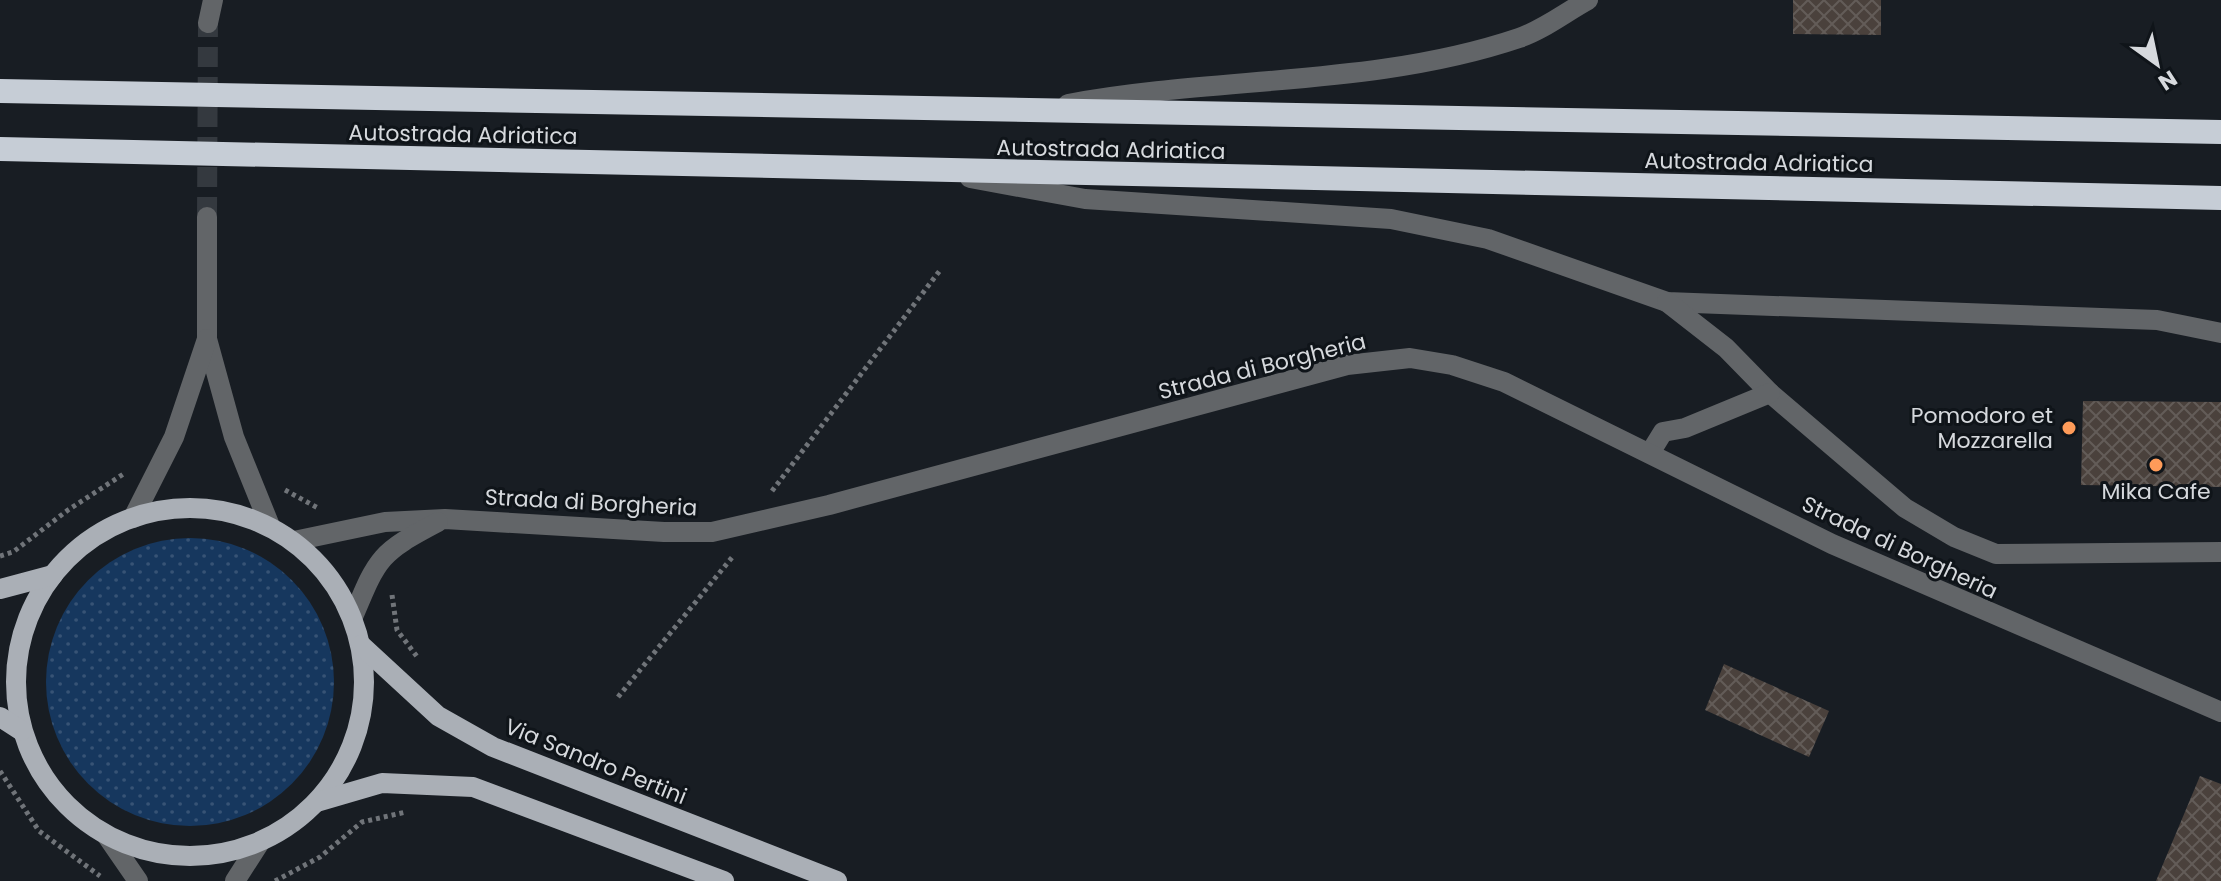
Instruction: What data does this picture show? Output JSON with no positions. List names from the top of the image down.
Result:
{
  "streets": {
    "highway": ["Autostrada Adriatica"],
    "main road": ["Via Sandro Pertini"],
    "street": ["Strada di Borgheria"]
  },
  "places": ["Pomodoro et Mozzarella", "Mika Cafe"],
  "north": "bottom right"
}
